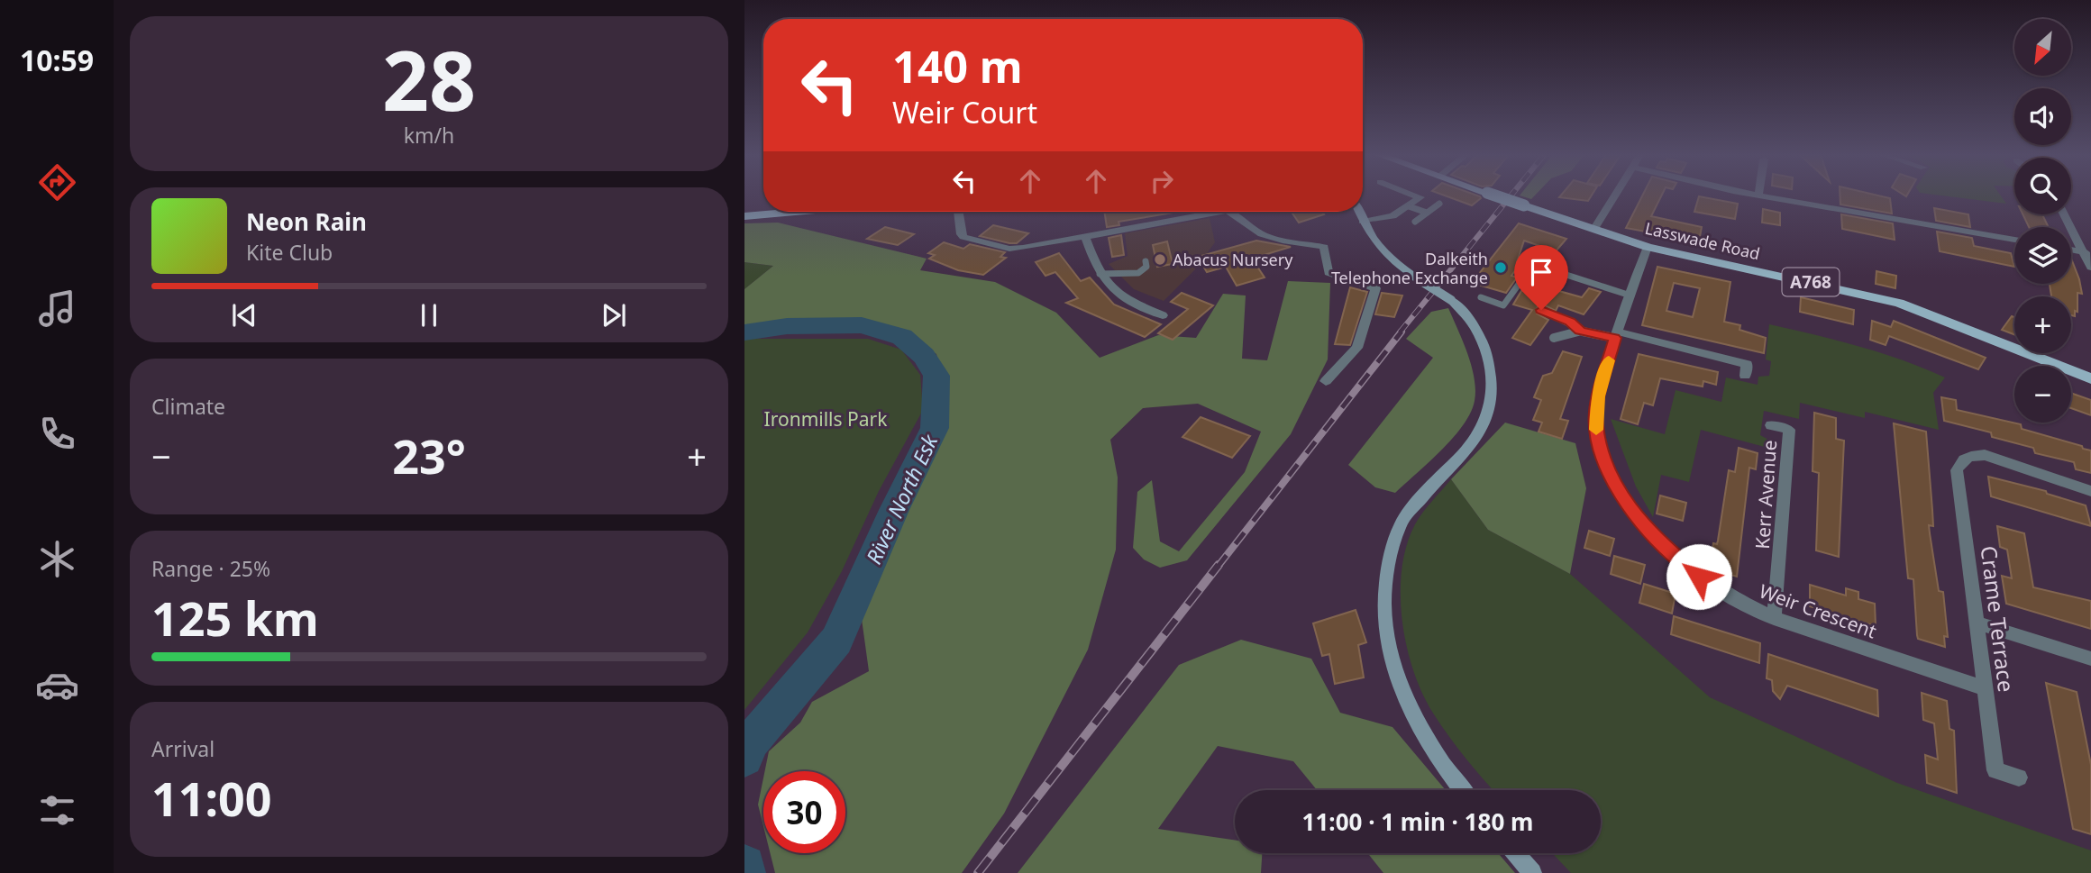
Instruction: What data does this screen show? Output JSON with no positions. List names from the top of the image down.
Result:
{
  "streets": {
    "main road": ["Lasswade Road", "A768"],
    "street": ["Kerr Avenue", "Weir Crescent", "Crame Terrace"]
  },
  "crossings": [
    ["Lasswade Road", "Weir Crescent"],
    ["Kerr Avenue", "Weir Crescent"],
    ["Weir Crescent", "Crame Terrace"]
  ],
  "water": ["River North Esk"],
  "parks": ["Ironmills Park"],
  "places": ["Abacus Nursery", "Dalkeith Telephone Exchange"],
  "north": "bottom left",
  "page": {
    "tabs": "10:59",
    "tile": [
      ["28", "km/h"],
      "Climate",
      ["Range · 25%", "125 km"],
      ["Arrival", "11:00"]
    ],
    "map_buttons": ["+", "−"],
    "turn": ["140 m", "Weir Court"],
    "song": ["Neon Rain", "Kite Club"],
    "heat": ["−", "23°", "+"],
    "limit": "30",
    "trip": "11:00 · 1 min · 180 m"
  }
}
